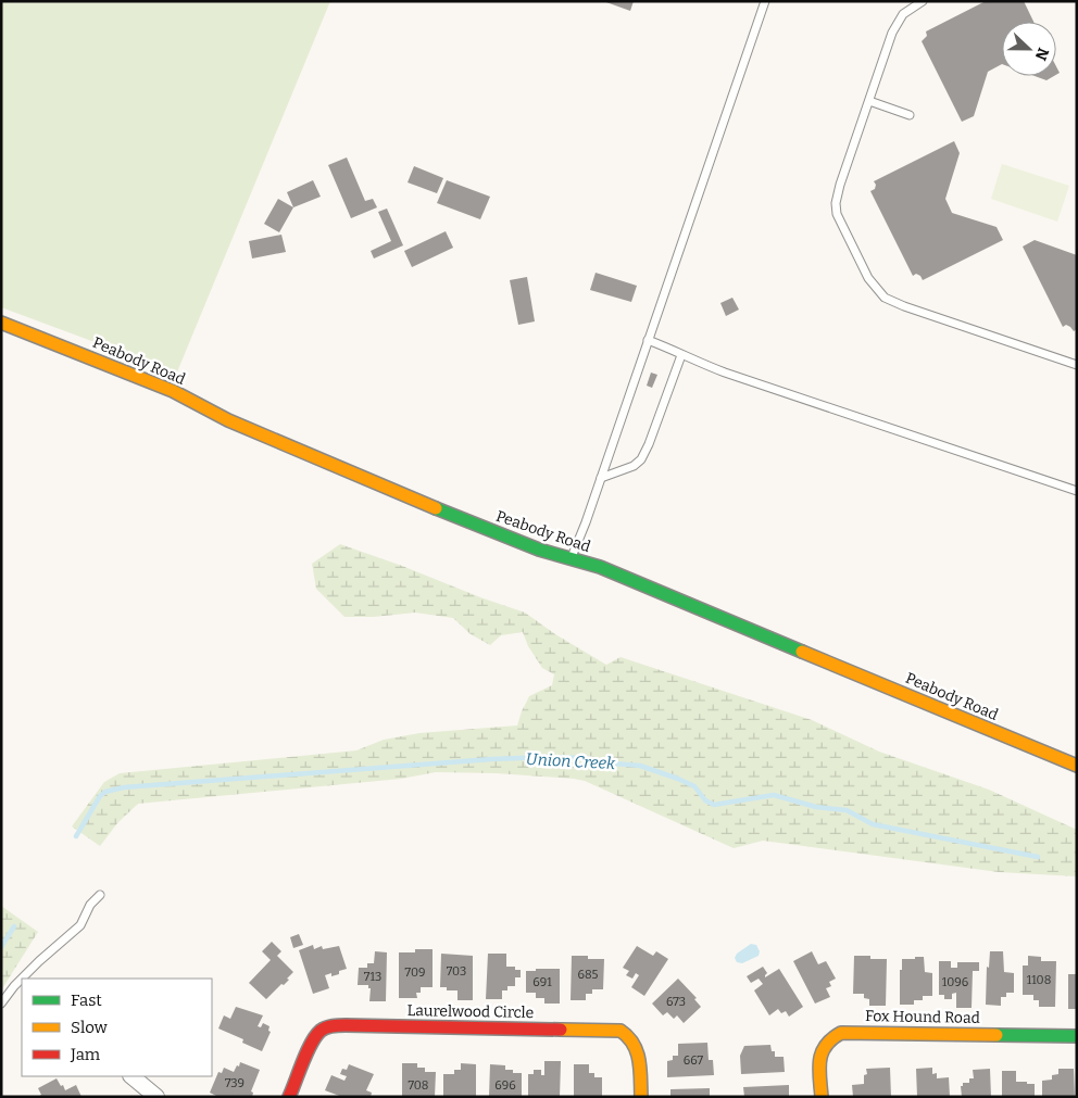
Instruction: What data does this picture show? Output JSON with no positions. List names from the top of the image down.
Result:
{
  "streets": {
    "main road": ["Peabody Road", "Laurelwood Circle", "Fox Hound Road"]
  },
  "water": ["Union Creek"],
  "house_numbers": [
    "703",
    "709",
    "685",
    "713",
    "1108",
    "691",
    "1096",
    "673",
    "667",
    "739",
    "708",
    "696"
  ],
  "legend": ["Fast", "Slow", "Jam"],
  "north": "right"
}
